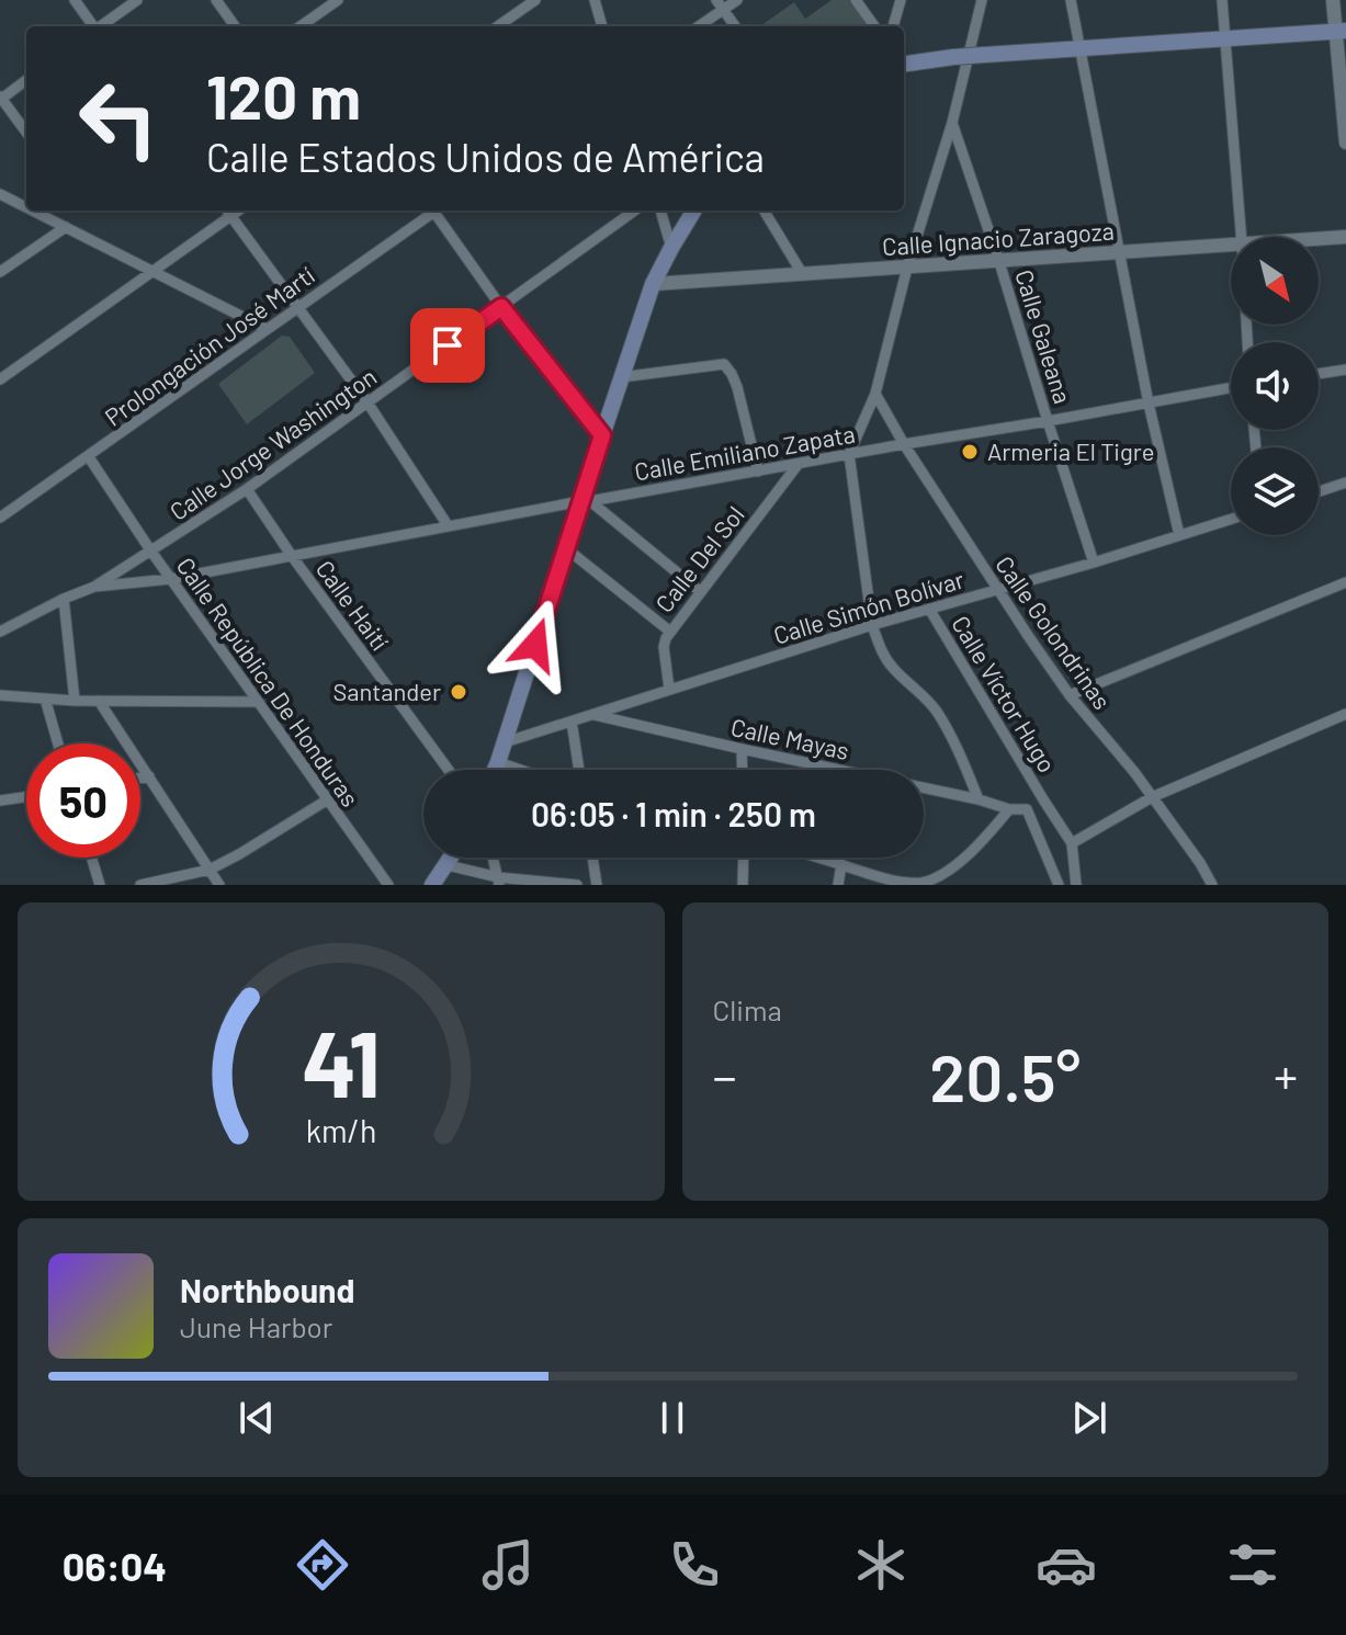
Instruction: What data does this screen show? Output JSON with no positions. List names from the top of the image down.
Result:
{
  "streets": {
    "street": [
      "Calle Ignacio Zaragoza",
      "Calle Galeana",
      "Prolongación José Martí",
      "Calle Jorge Washington",
      "Calle Emiliano Zapata",
      "Calle Del Sol",
      "Calle Haití",
      "Calle Simón Bolívar",
      "Calle Golondrinas",
      "Calle República De Honduras",
      "Calle Víctor Hugo",
      "Calle Mayas"
    ]
  },
  "crossings": [
    ["Calle Ignacio Zaragoza", "Calle Galeana"],
    ["Calle Galeana", "Calle Emiliano Zapata"],
    ["Calle Galeana", "Calle Simón Bolívar"],
    ["Prolongación José Martí", "Calle República De Honduras"],
    ["Calle Jorge Washington", "Calle Emiliano Zapata"],
    ["Calle Jorge Washington", "Calle Haití"],
    ["Calle Jorge Washington", "Calle República De Honduras"],
    ["Calle Emiliano Zapata", "Calle Del Sol"],
    ["Calle Emiliano Zapata", "Calle Haití"],
    ["Calle Emiliano Zapata", "Calle Golondrinas"],
    ["Calle Emiliano Zapata", "Calle República De Honduras"],
    ["Calle Del Sol", "Calle Simón Bolívar"],
    ["Calle Simón Bolívar", "Calle Golondrinas"],
    ["Calle Simón Bolívar", "Calle Víctor Hugo"],
    ["Calle Simón Bolívar", "Calle Mayas"]
  ],
  "places": ["Armeria El Tigre", "Santander"],
  "north": "bottom right",
  "page": {
    "turn": ["120 m", "Calle Estados Unidos de América"],
    "limit": "50",
    "trip": "06:05 · 1 min · 250 m",
    "tile": "Clima",
    "heat": ["−", "20.5°", "+"],
    "song": ["Northbound", "June Harbor"],
    "tabs": "06:04",
    "gauge": ["41", "km/h"]
  }
}
